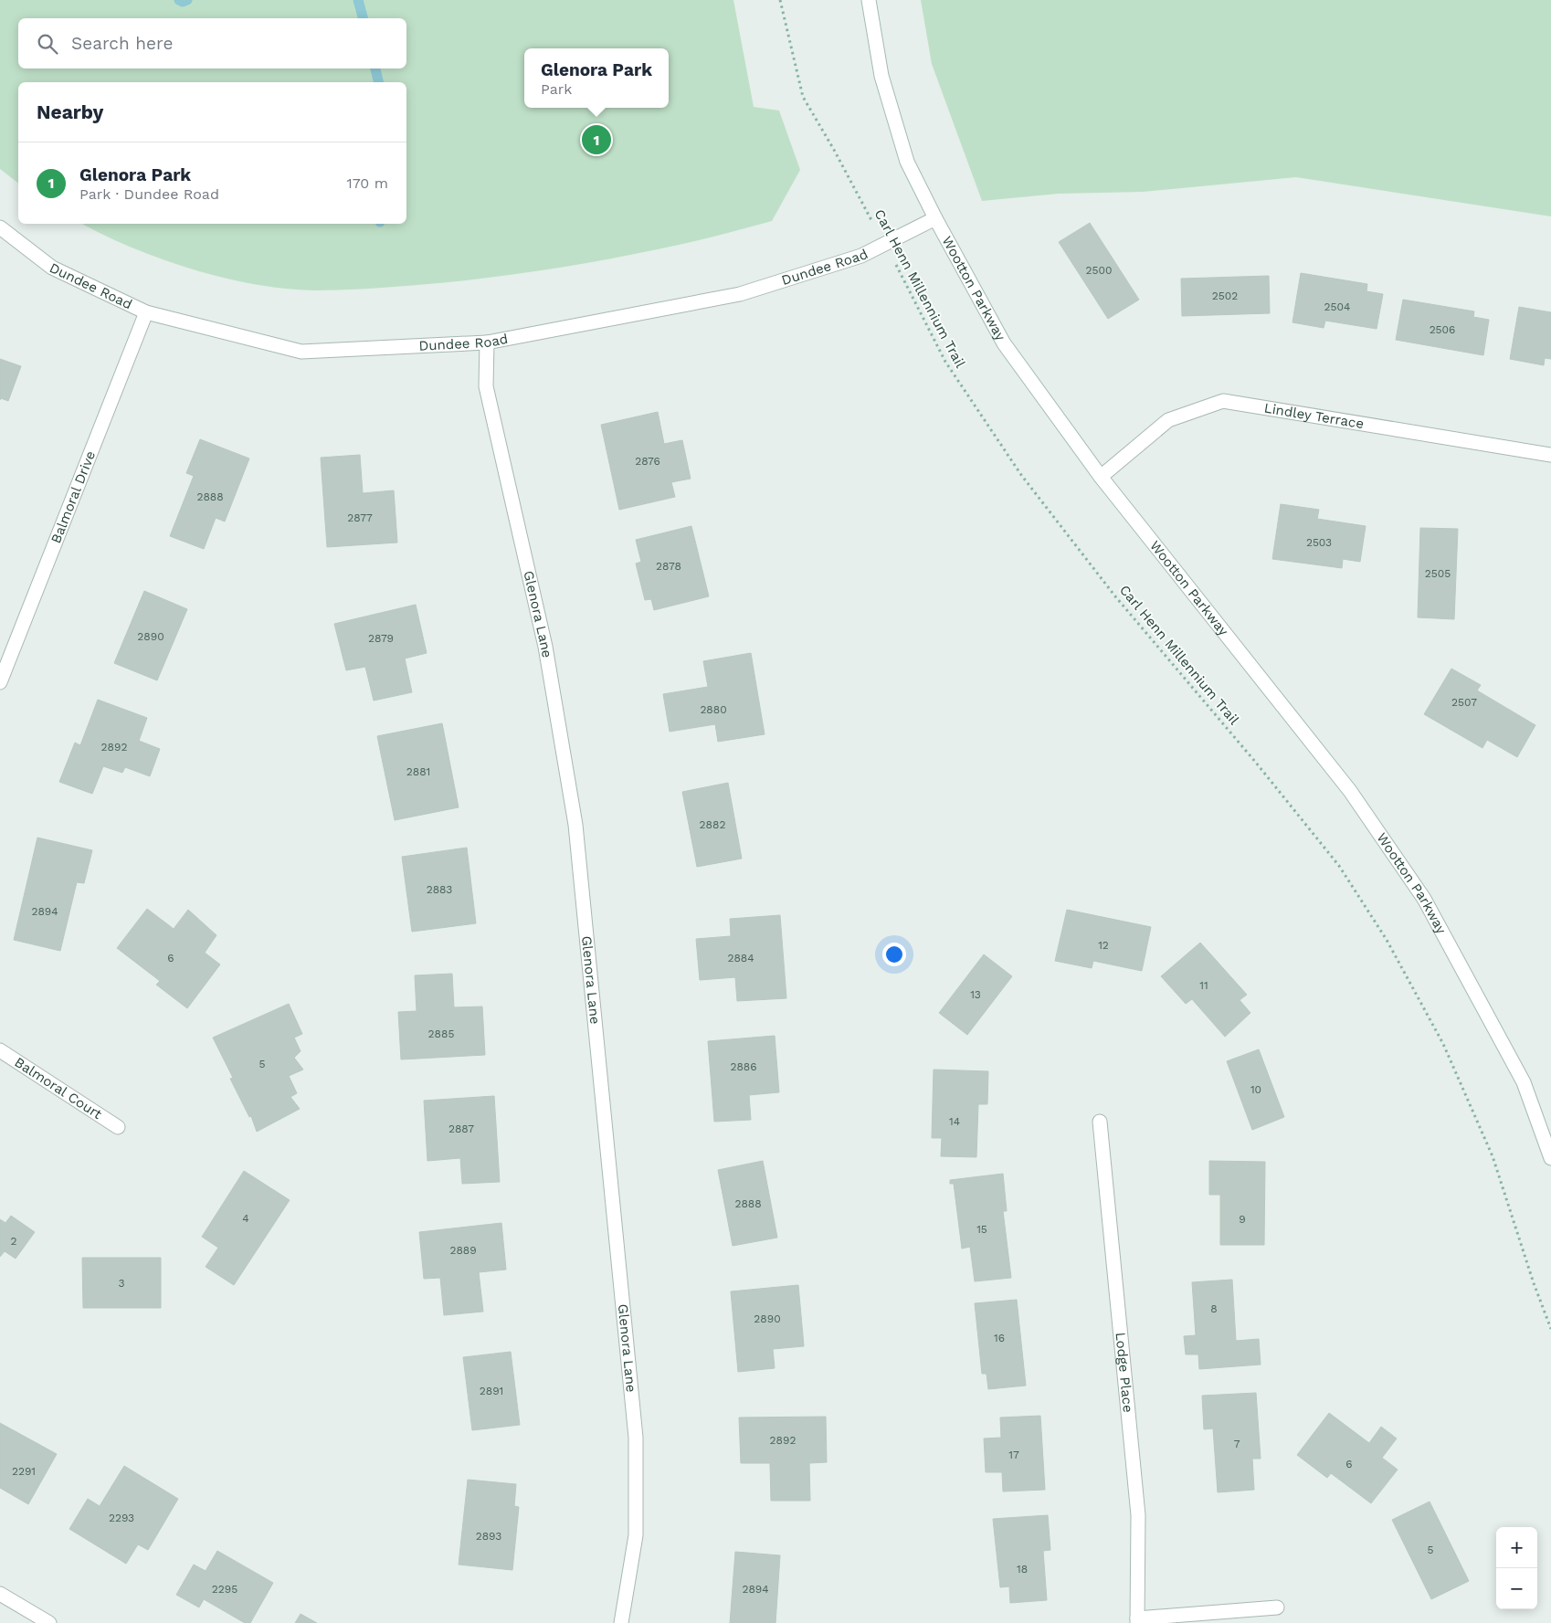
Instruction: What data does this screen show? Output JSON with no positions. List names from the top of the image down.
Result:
{
  "streets": {
    "street": [
      "Dundee Road",
      "Wootton Parkway",
      "Lindley Terrace",
      "Balmoral Drive",
      "Glenora Lane",
      "Balmoral Court",
      "Lodge Place"
    ],
    "path": ["Carl Henn Millennium Trail"]
  },
  "crossings": [
    ["Dundee Road", "Wootton Parkway"],
    ["Dundee Road", "Carl Henn Millennium Trail"],
    ["Dundee Road", "Balmoral Drive"],
    ["Dundee Road", "Glenora Lane"],
    ["Wootton Parkway", "Lindley Terrace"]
  ],
  "house_numbers": [
    "2500",
    "2502",
    "2504",
    "2506",
    "2876",
    "2888",
    "2877",
    "2503",
    "2878",
    "2505",
    "2890",
    "2879",
    "2507",
    "2880",
    "2892",
    "2881",
    "2882",
    "2883",
    "2894",
    "12",
    "6",
    "2884",
    "11",
    "13",
    "2885",
    "5",
    "2886",
    "10",
    "14",
    "2887",
    "2888",
    "4",
    "9",
    "15",
    "2",
    "2889",
    "3",
    "8",
    "2890",
    "16",
    "2891",
    "2892",
    "7",
    "17",
    "6",
    "2291",
    "2293",
    "2893",
    "5",
    "18",
    "2295",
    "2894"
  ],
  "page": {
    "search": "Search here",
    "popup": ["Glenora Park", "Park"],
    "heading": "Nearby",
    "pins": "1",
    "list": [
      {
        "mark": "1",
        "name": "Glenora Park",
        "note": "Park · Dundee Road",
        "value": "170 m"
      }
    ],
    "map_buttons": ["+", "−"]
  }
}
